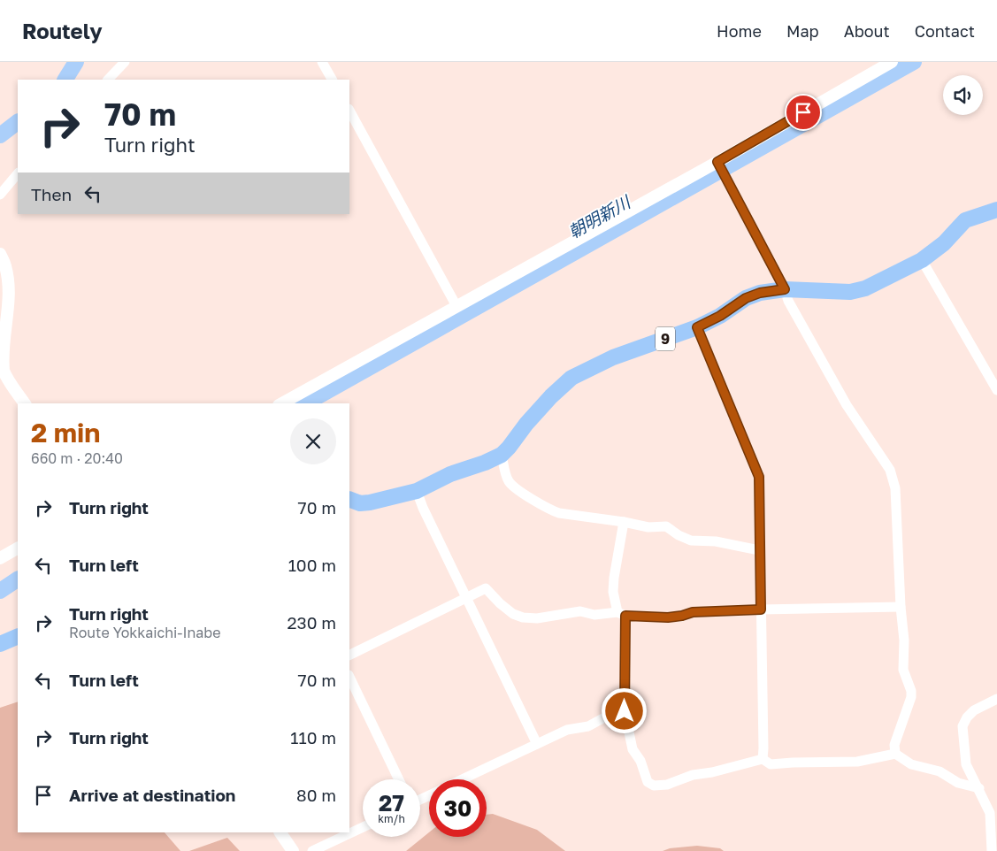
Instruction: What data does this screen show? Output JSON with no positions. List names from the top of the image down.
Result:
{
  "streets": {
    "main road": ["9"]
  },
  "water": ["朝明新川"],
  "page": {
    "header": "Routely",
    "nav": [
      "Home",
      "Map",
      "About",
      "Contact"
    ],
    "turn": ["70 m", "Turn right"],
    "then": "Then",
    "heading": ["2 min", "660 m · 20:40"],
    "list": [
      {
        "name": "Turn right",
        "value": "70 m"
      },
      {
        "name": "Turn left",
        "value": "100 m"
      },
      {
        "name": "Turn right",
        "note": "Route Yokkaichi-Inabe",
        "value": "230 m"
      },
      {
        "name": "Turn left",
        "value": "70 m"
      },
      {
        "name": "Turn right",
        "value": "110 m"
      },
      {
        "name": "Arrive at destination",
        "value": "80 m"
      }
    ],
    "speed": "27 km/h",
    "limit": "30"
  }
}
